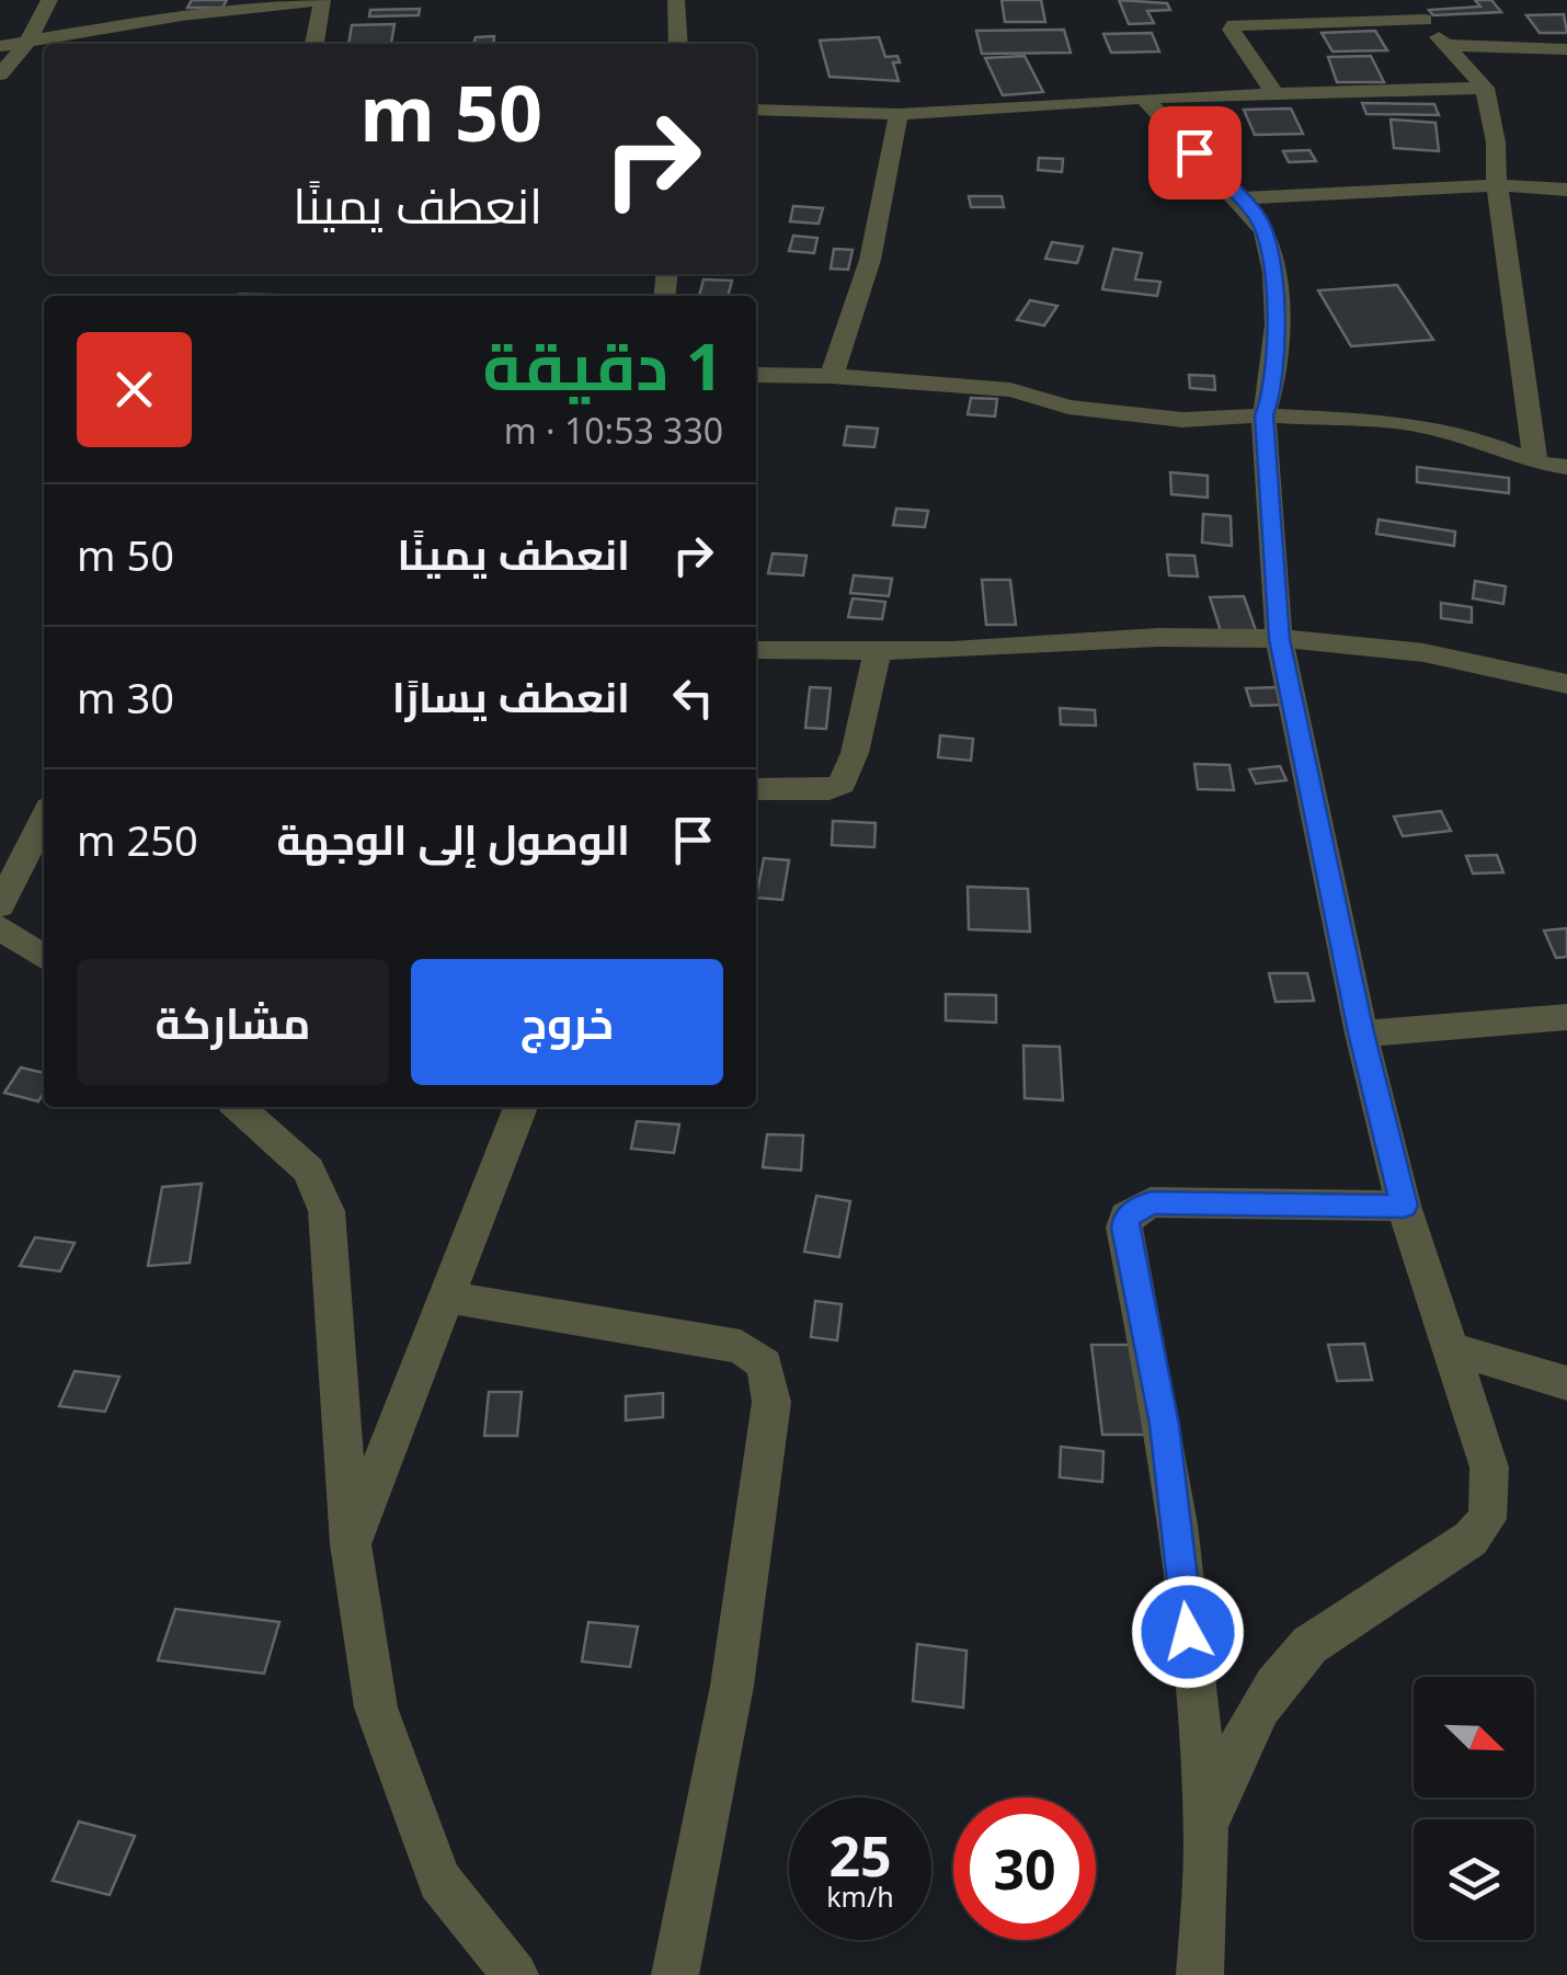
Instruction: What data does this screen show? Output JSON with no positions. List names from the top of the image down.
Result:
{
  "north": "bottom right",
  "page": {
    "turn": ["50 m", "انعطف يمينًا"],
    "heading": ["1 دقيقة", "330 m · 10:53"],
    "list": [
      {
        "name": "انعطف يمينًا",
        "value": "50 m"
      },
      {
        "name": "انعطف يسارًا",
        "value": "30 m"
      },
      {
        "name": "الوصول إلى الوجهة",
        "value": "250 m"
      }
    ],
    "buttons": ["خروج", "مشاركة"],
    "speed": "25 km/h",
    "limit": "30"
  }
}
